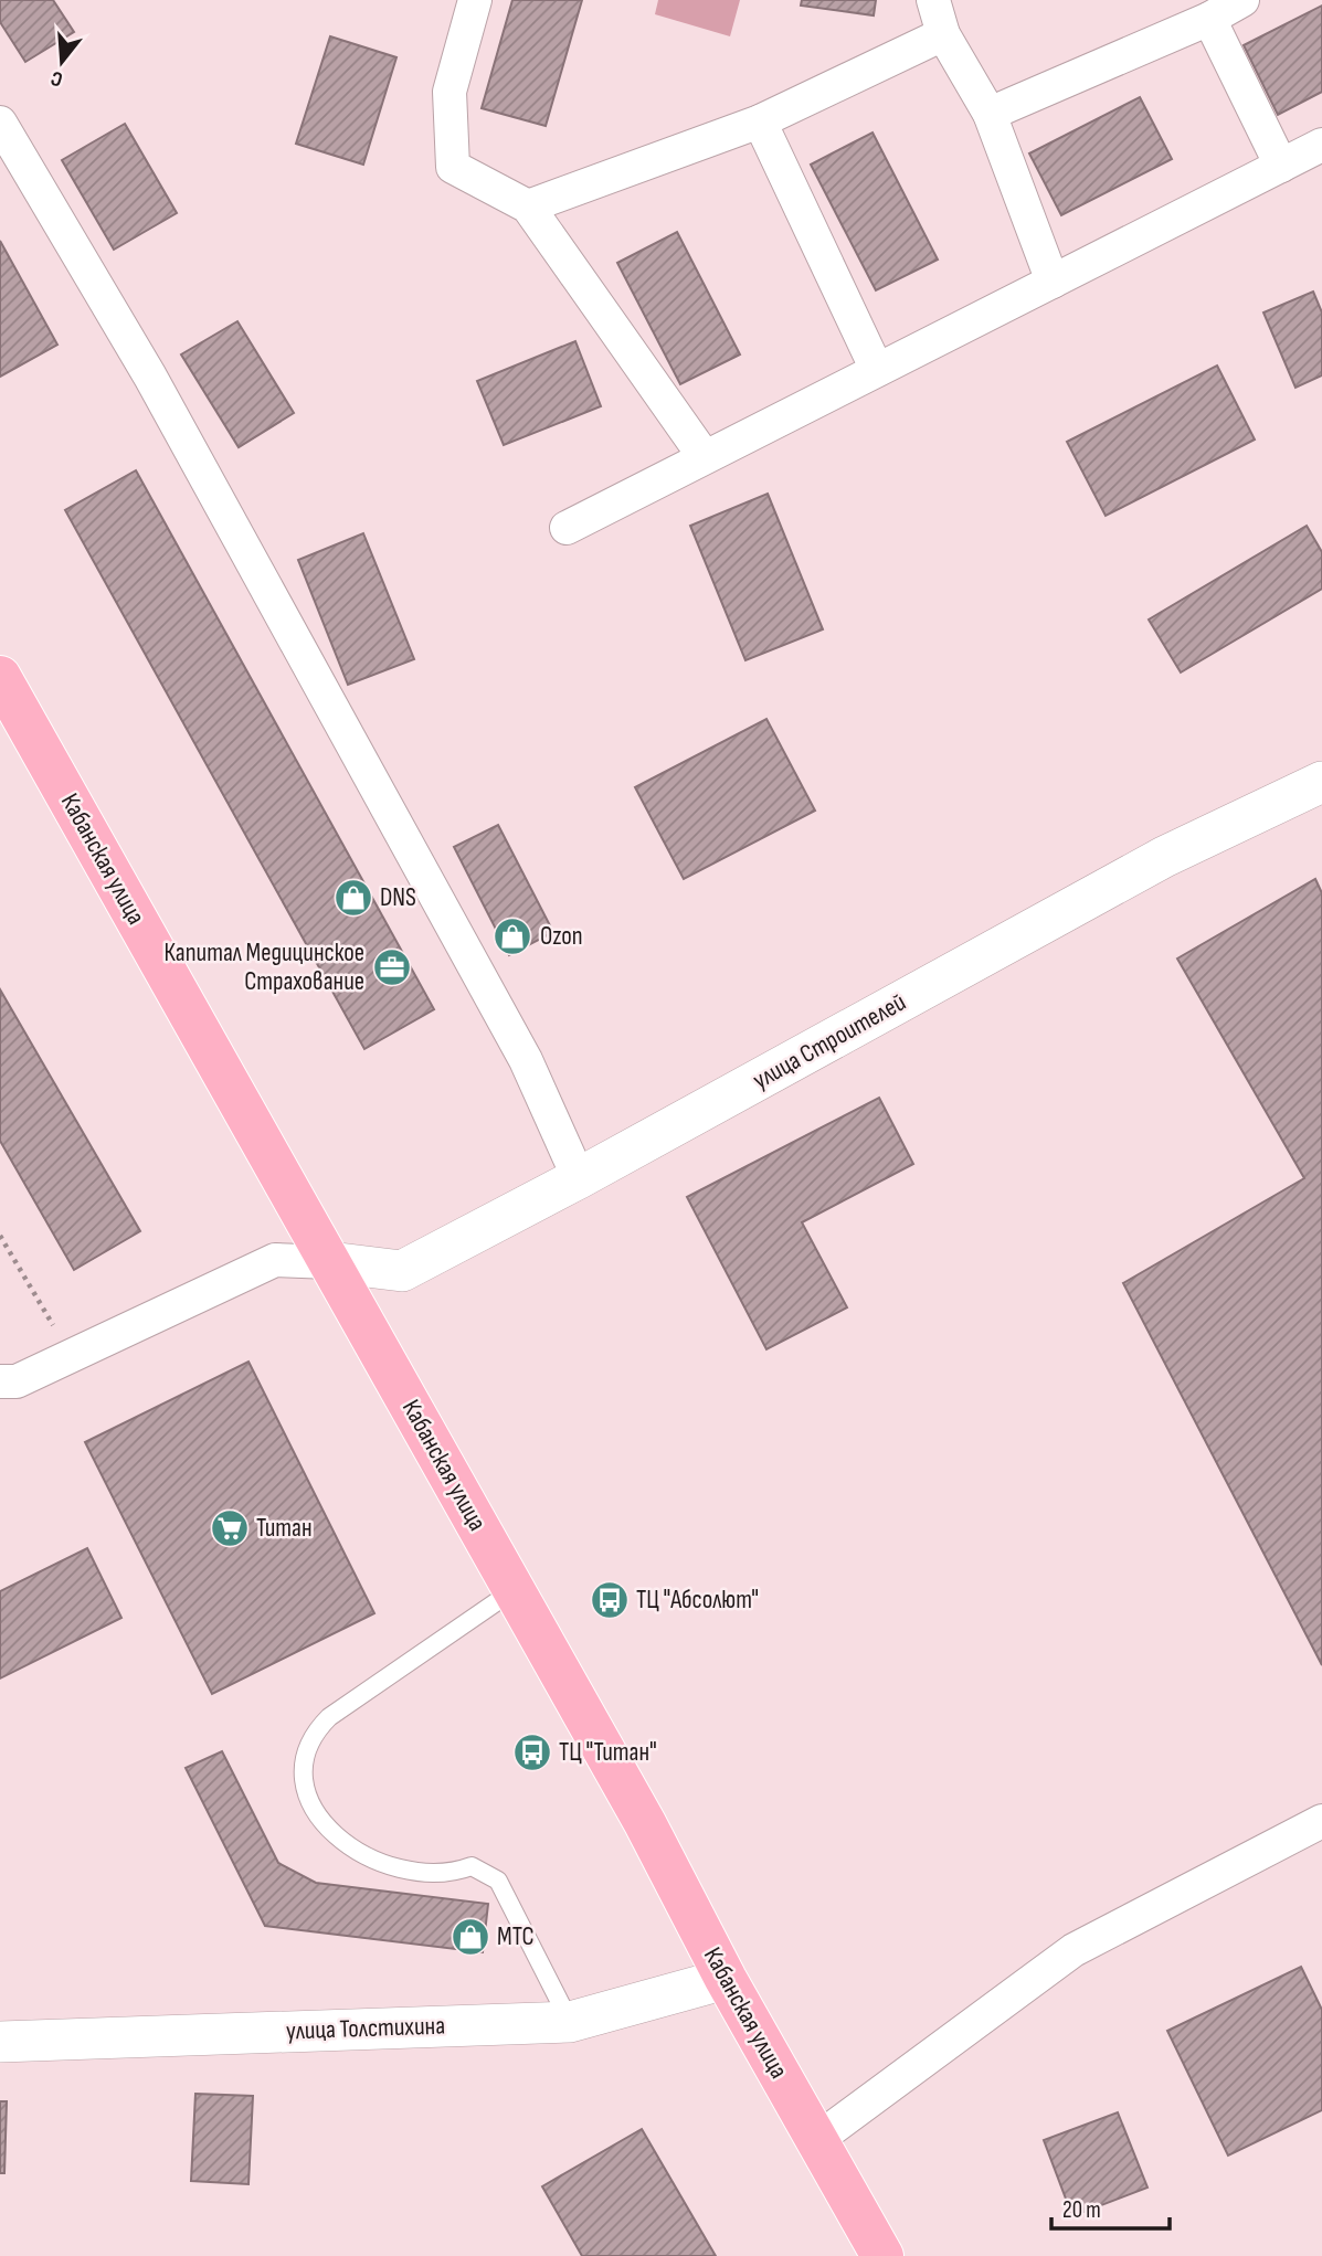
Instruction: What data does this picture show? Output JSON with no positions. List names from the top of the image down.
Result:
{
  "streets": {
    "main road": ["Кабанская улица"],
    "street": ["улица Строителей", "улица Толстихина"]
  },
  "crossings": [
    ["Кабанская улица", "улица Строителей"],
    ["Кабанская улица", "улица Толстихина"]
  ],
  "places": {
    "shop": ["DNS", "Ozon", "МТС"],
    "office": ["Капитал Медицинское Страхование"],
    "supermarket": ["Титан"],
    "bus stop": ["ТЦ \"Абсолют\"", "ТЦ \"Титан\""]
  },
  "scale_bar": "20 m",
  "north": "bottom"
}
